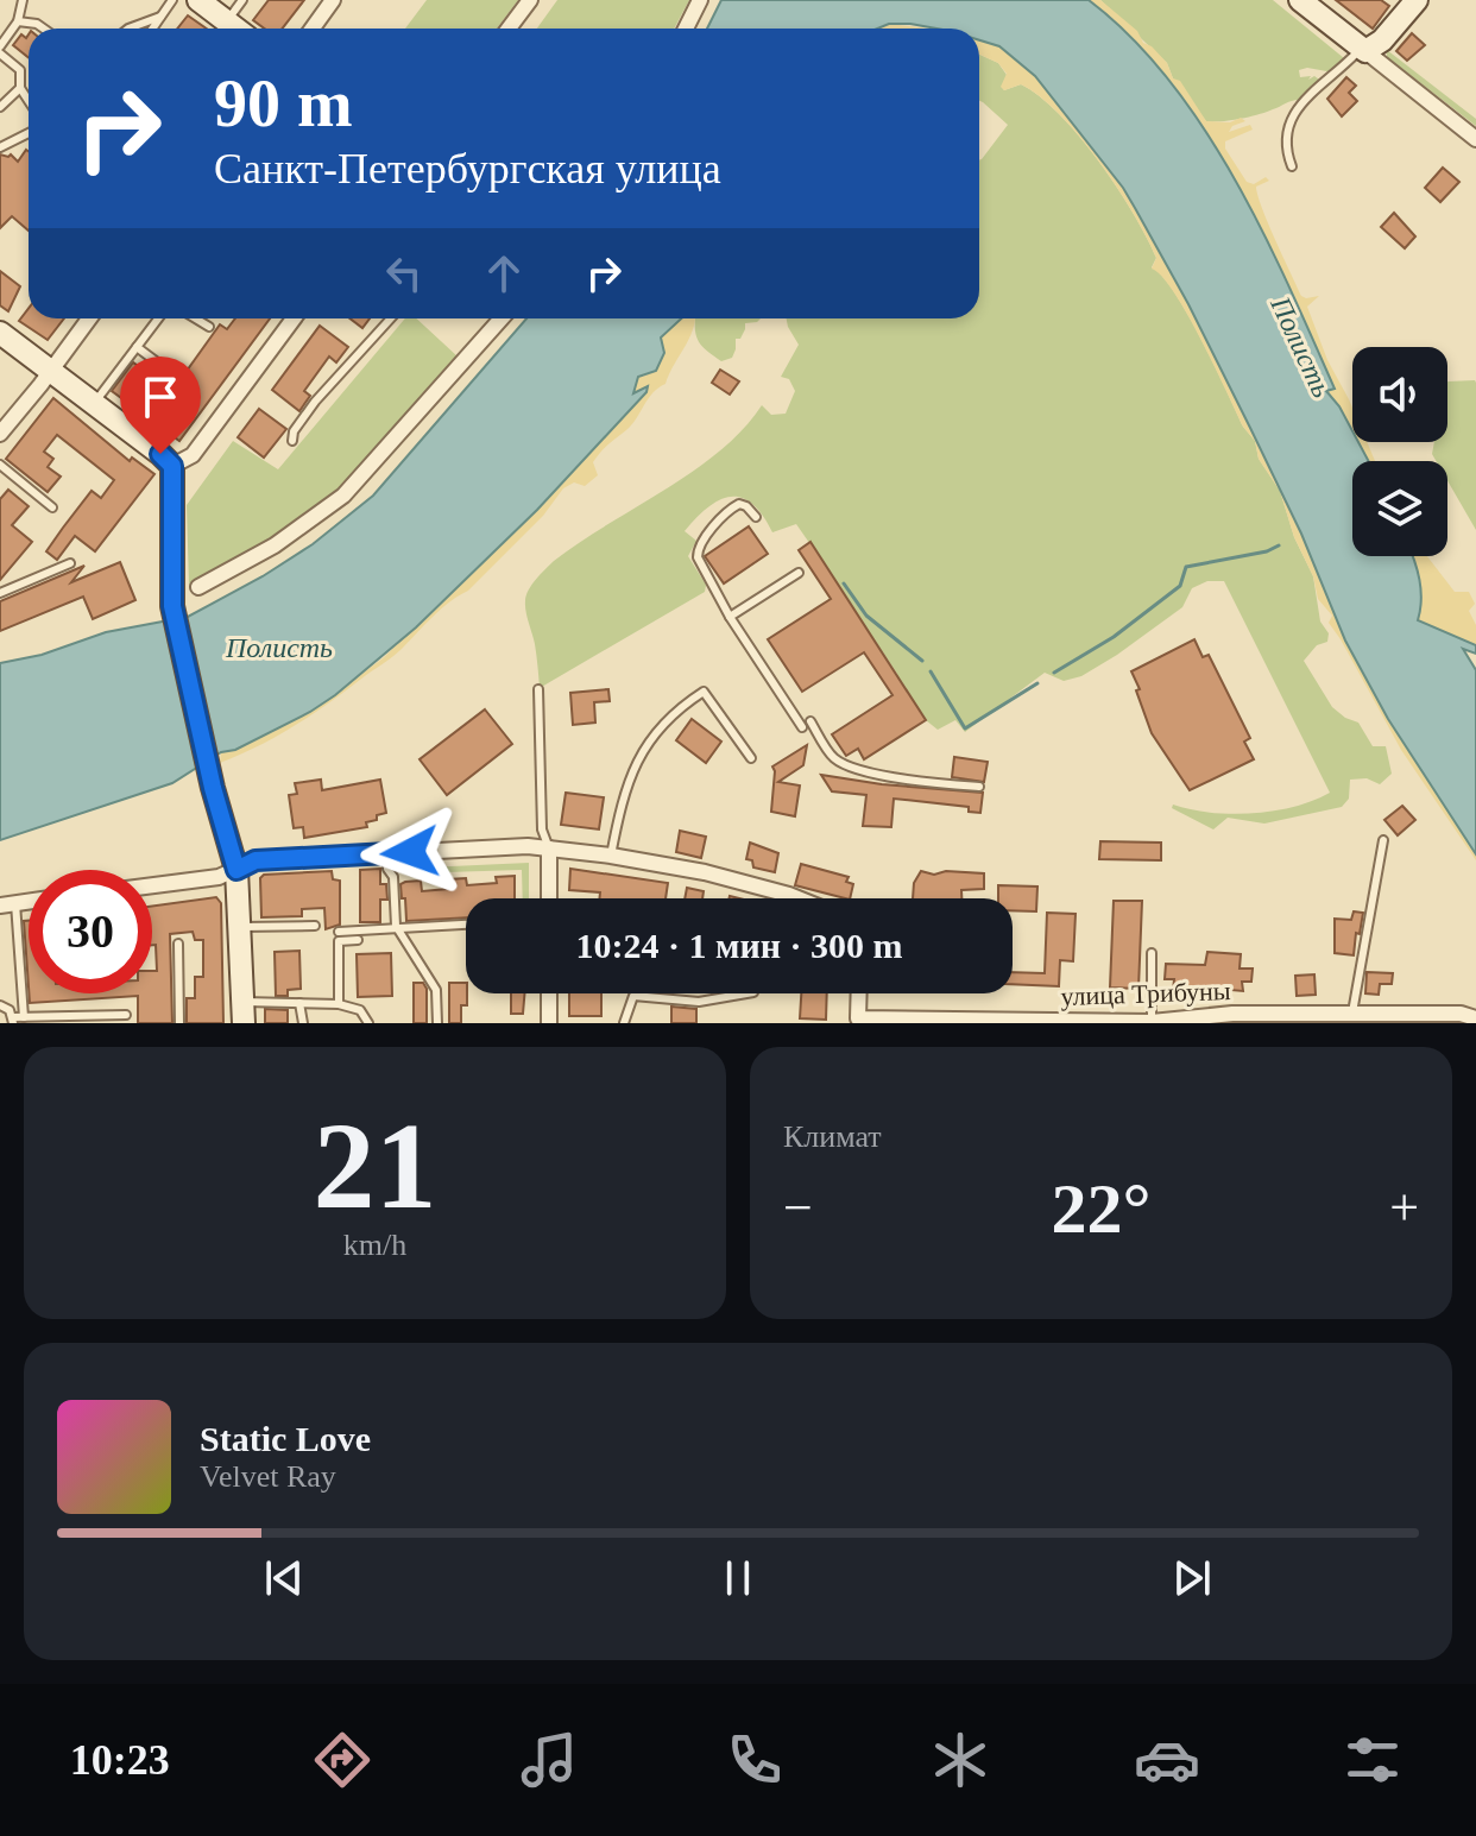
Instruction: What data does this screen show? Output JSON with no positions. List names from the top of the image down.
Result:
{
  "streets": {
    "street": ["улица Трибуны"]
  },
  "water": ["Полисть"],
  "page": {
    "turn": ["90 m", "Санкт-Петербургская улица"],
    "limit": "30",
    "trip": "10:24 · 1 мин · 300 m",
    "tile": [
      ["21", "km/h"],
      "Климат"
    ],
    "heat": ["−", "22°", "+"],
    "song": ["Static Love", "Velvet Ray"],
    "tabs": "10:23"
  }
}
